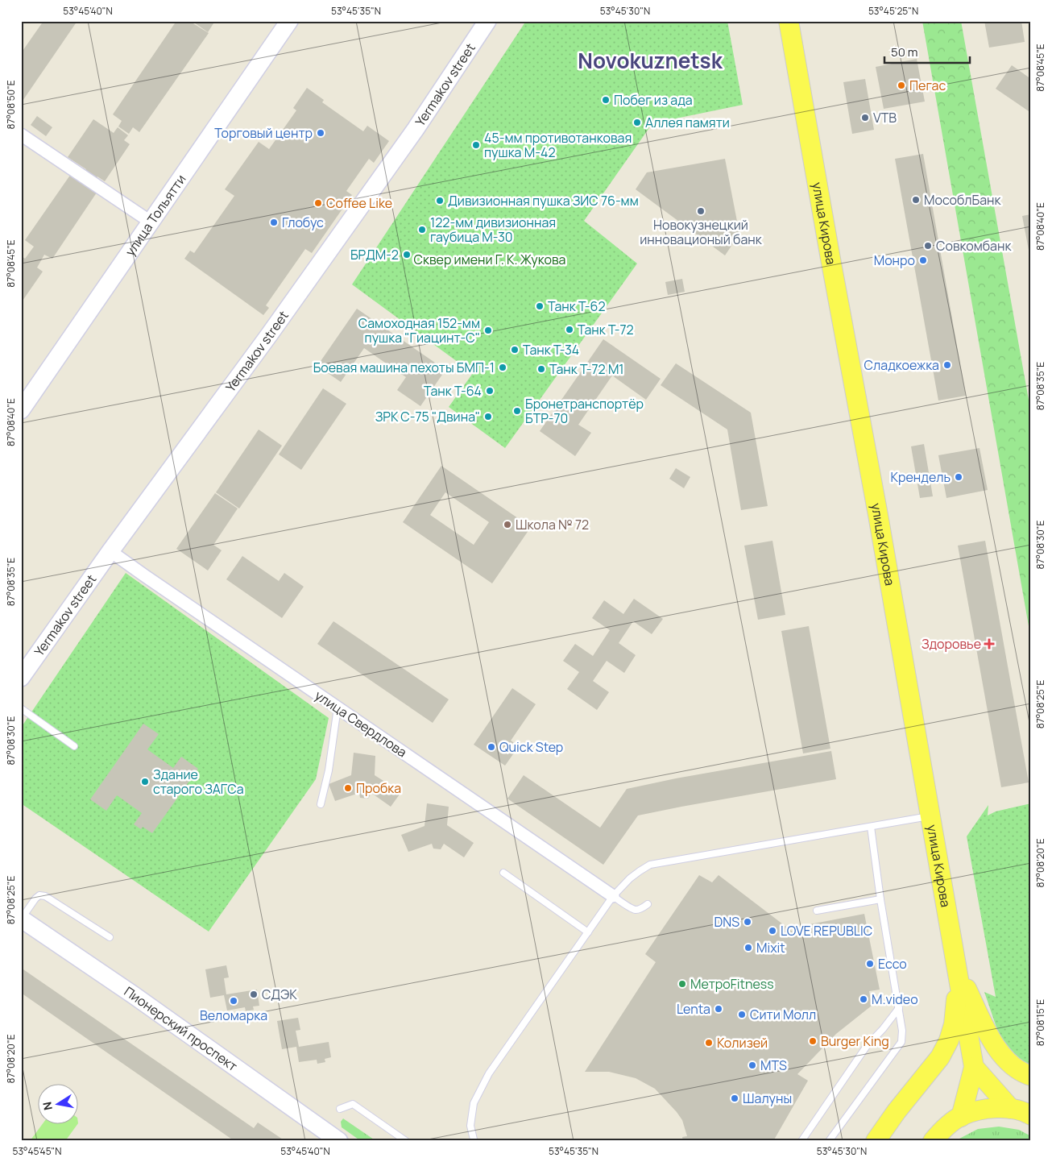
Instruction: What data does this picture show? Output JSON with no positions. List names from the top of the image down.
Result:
{
  "streets": {
    "main road": [
      "Yermakov street",
      "улица Тольятти",
      "улица Кирова",
      "Пионерский проспект"
    ],
    "street": ["улица Свердлова"]
  },
  "crossings": [
    ["Yermakov street", "улица Свердлова"]
  ],
  "districts": ["Novokuznetsk"],
  "parks": ["Сквер имени Г. К. Жукова"],
  "places": {
    "other": [
      "Пегас",
      "Побег из ада",
      "VTB",
      "Аллея памяти",
      "Торговый центр",
      "45-мм противотанковая пушка М-42",
      "МособлБанк",
      "Дивизионная пушка ЗИС 76-мм",
      "Coffee Like",
      "Новокузнецкий инновационый банк",
      "Глобус",
      "122-мм дивизионная гаубица М-30",
      "Совкомбанк",
      "БРДМ-2",
      "Монро",
      "Танк Т-62",
      "Танк Т-72",
      "Самоходная 152-мм пушка \"Гиацинт-С\"",
      "Танк Т-34",
      "Сладкоежка",
      "Боевая машина пехоты БМП-1",
      "Танк Т-72 М1",
      "Танк Т-64",
      "Бронетранспортёр БТР-70",
      "ЗРК С-75 \"Двина\"",
      "Крендель",
      "Школа № 72",
      "Quick Step",
      "Здание старого ЗАГСа",
      "Пробка",
      "DNS",
      "LOVE REPUBLIC",
      "Mixit",
      "Ecco",
      "МетроFitness",
      "СДЭК",
      "M.video",
      "Веломарка",
      "Lenta",
      "Сити Молл",
      "Burger King",
      "Колизей",
      "MTS",
      "Шалуны"
    ],
    "health": ["Здоровье"]
  },
  "scale_bar": "50 m",
  "north": "left",
  "coordinates": [
    "53°45'40\"N",
    "53°45'35\"N",
    "53°45'30\"N",
    "53°45'25\"N",
    "87°08'45\"E",
    "87°08'50\"E",
    "87°08'40\"E",
    "87°08'35\"E",
    "87°08'30\"E",
    "87°08'25\"E",
    "87°08'20\"E",
    "87°08'15\"E",
    "53°45'45\"N"
  ]
}
